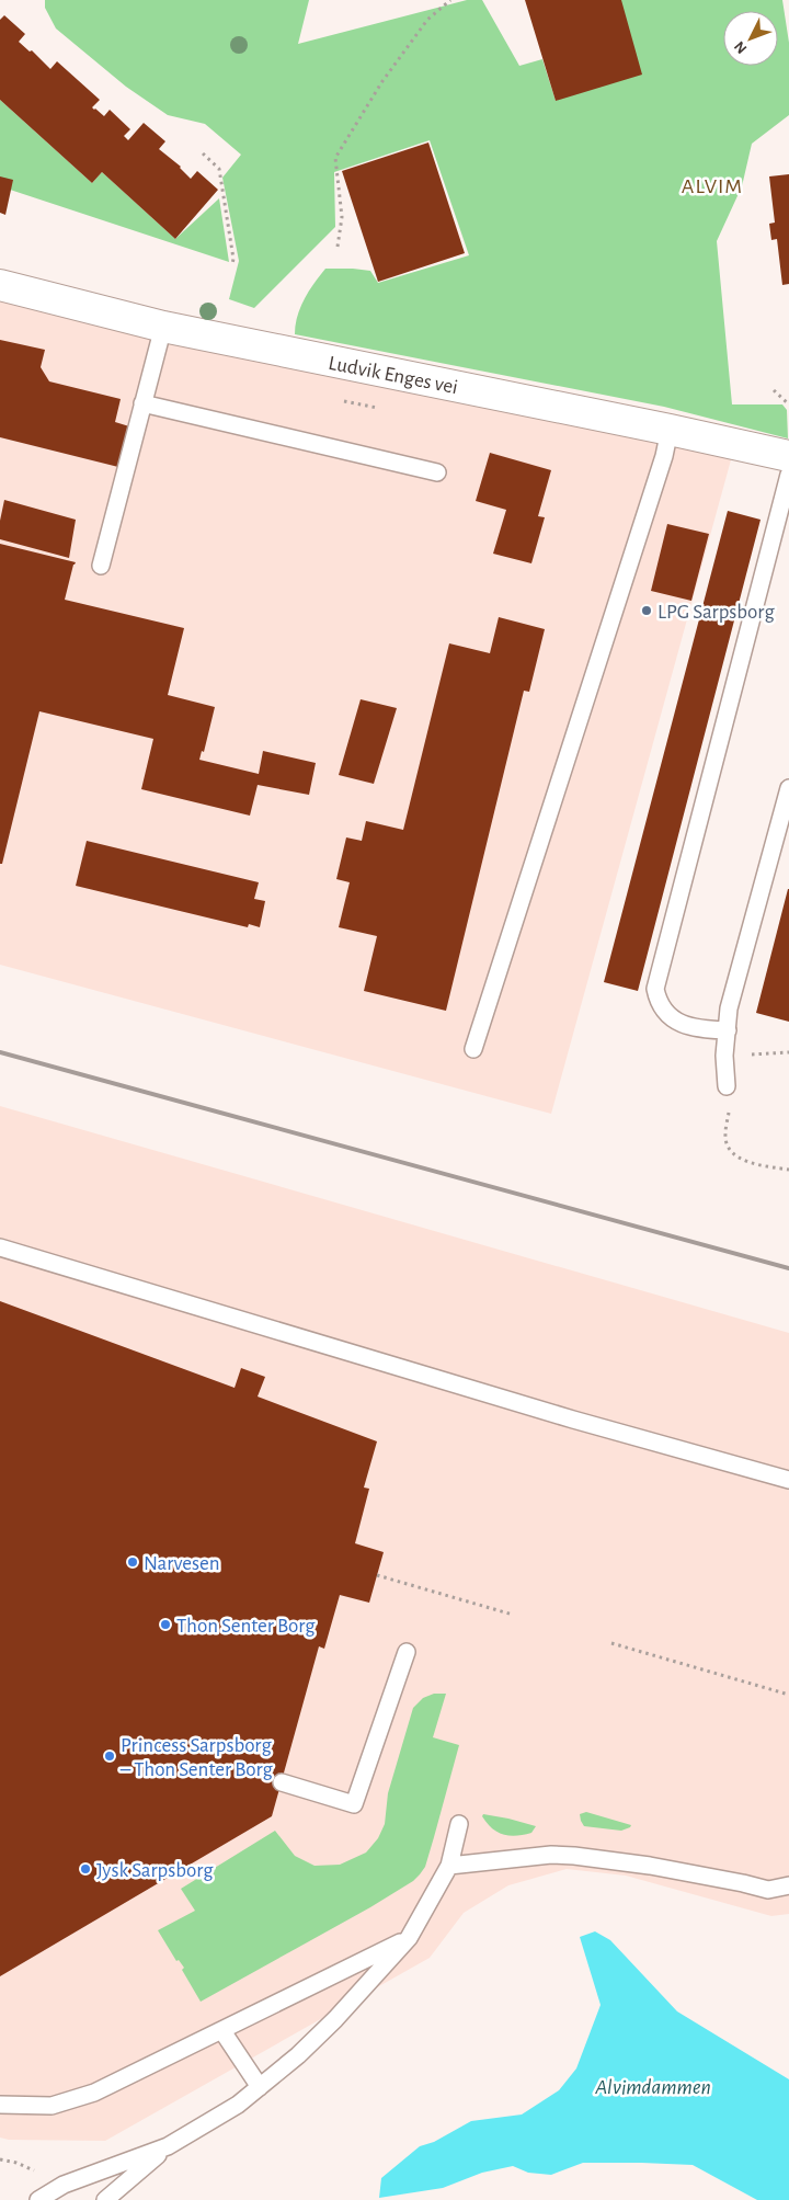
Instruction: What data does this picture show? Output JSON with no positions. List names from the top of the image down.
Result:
{
  "streets": {
    "street": ["Ludvik Enges vei"]
  },
  "districts": ["ALVIM"],
  "water": ["Alvimdammen"],
  "places": [
    "LPG Sarpsborg",
    "Narvesen",
    "Thon Senter Borg",
    "Princess Sarpsborg – Thon Senter Borg",
    "Jysk Sarpsborg"
  ],
  "north": "bottom left"
}
